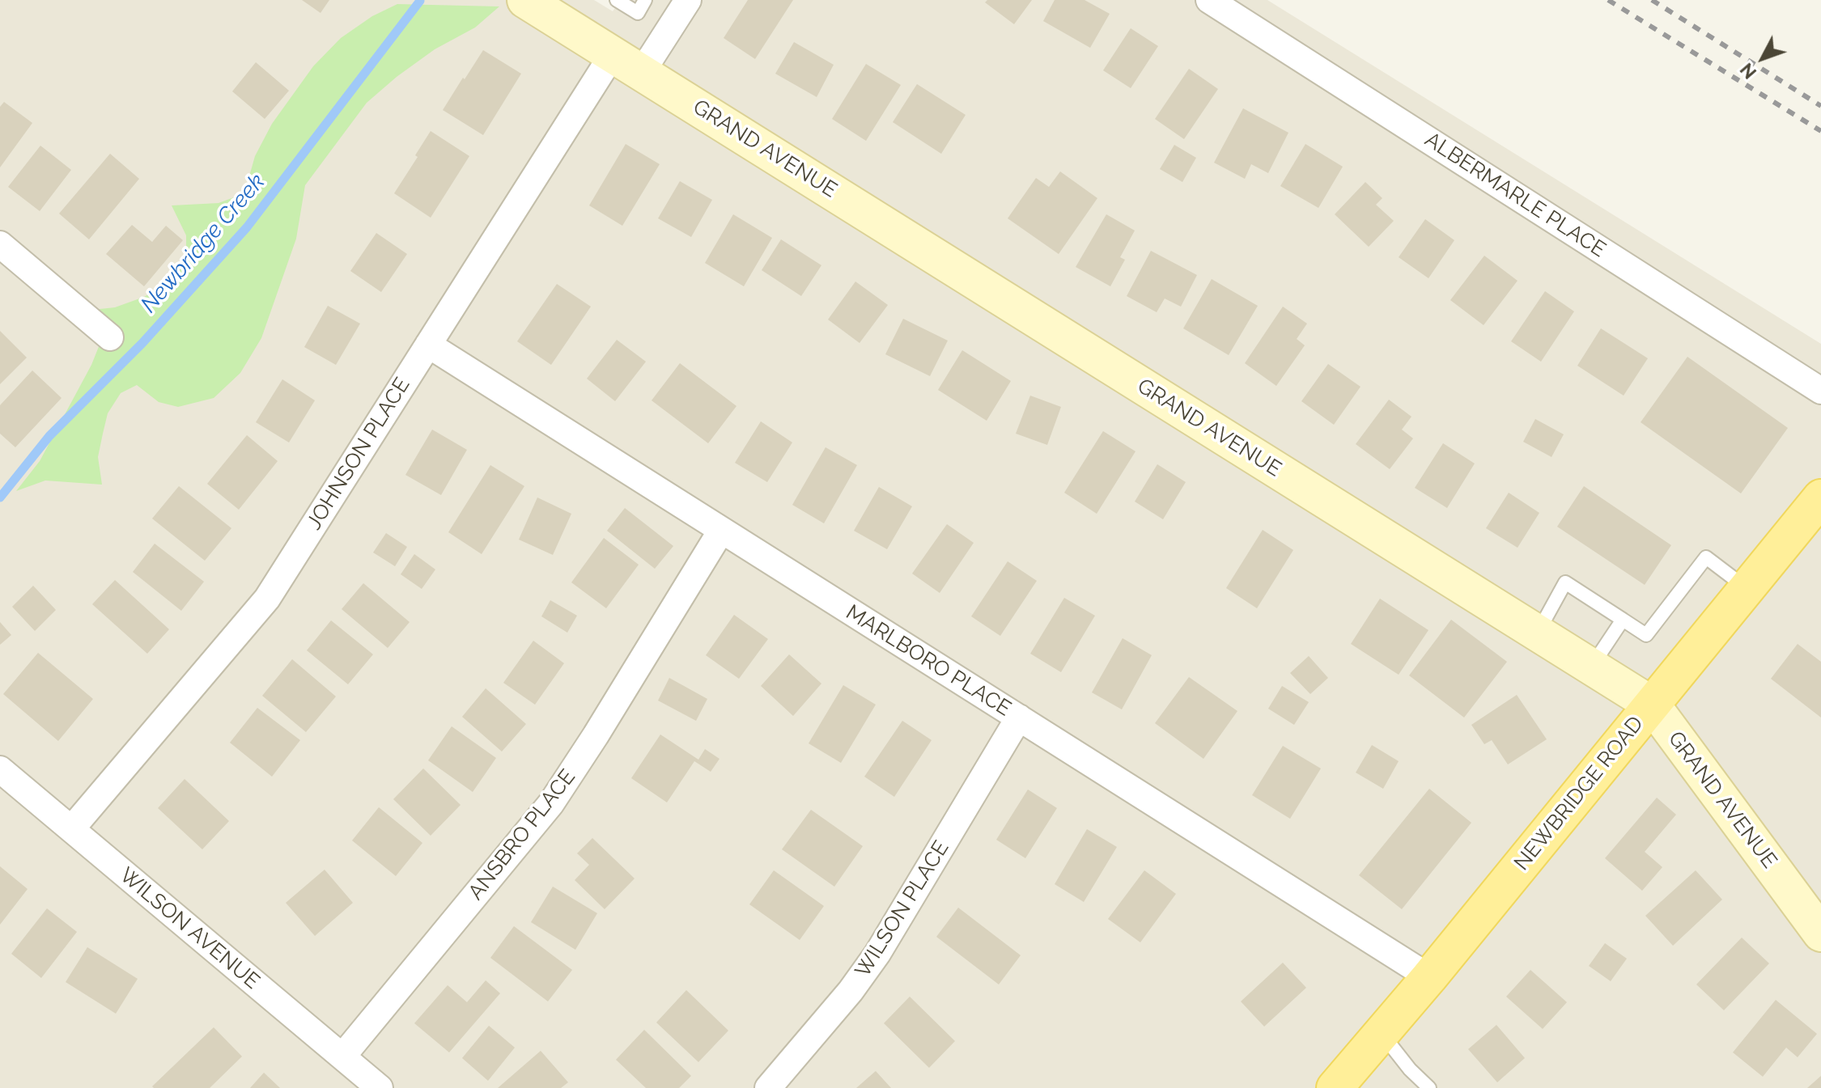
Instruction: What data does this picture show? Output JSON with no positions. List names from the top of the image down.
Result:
{
  "streets": {
    "main road": ["NEWBRIDGE ROAD"],
    "street": [
      "GRAND AVENUE",
      "ALBERMARLE PLACE",
      "JOHNSON PLACE",
      "MARLBORO PLACE",
      "ANSBRO PLACE",
      "WILSON PLACE",
      "WILSON AVENUE"
    ]
  },
  "crossings": [
    ["GRAND AVENUE", "JOHNSON PLACE"],
    ["GRAND AVENUE", "NEWBRIDGE ROAD"],
    ["JOHNSON PLACE", "MARLBORO PLACE"],
    ["JOHNSON PLACE", "WILSON AVENUE"],
    ["MARLBORO PLACE", "NEWBRIDGE ROAD"],
    ["MARLBORO PLACE", "ANSBRO PLACE"],
    ["MARLBORO PLACE", "WILSON PLACE"],
    ["ANSBRO PLACE", "WILSON AVENUE"]
  ],
  "water": ["Newbridge Creek"],
  "north": "bottom left"
}
